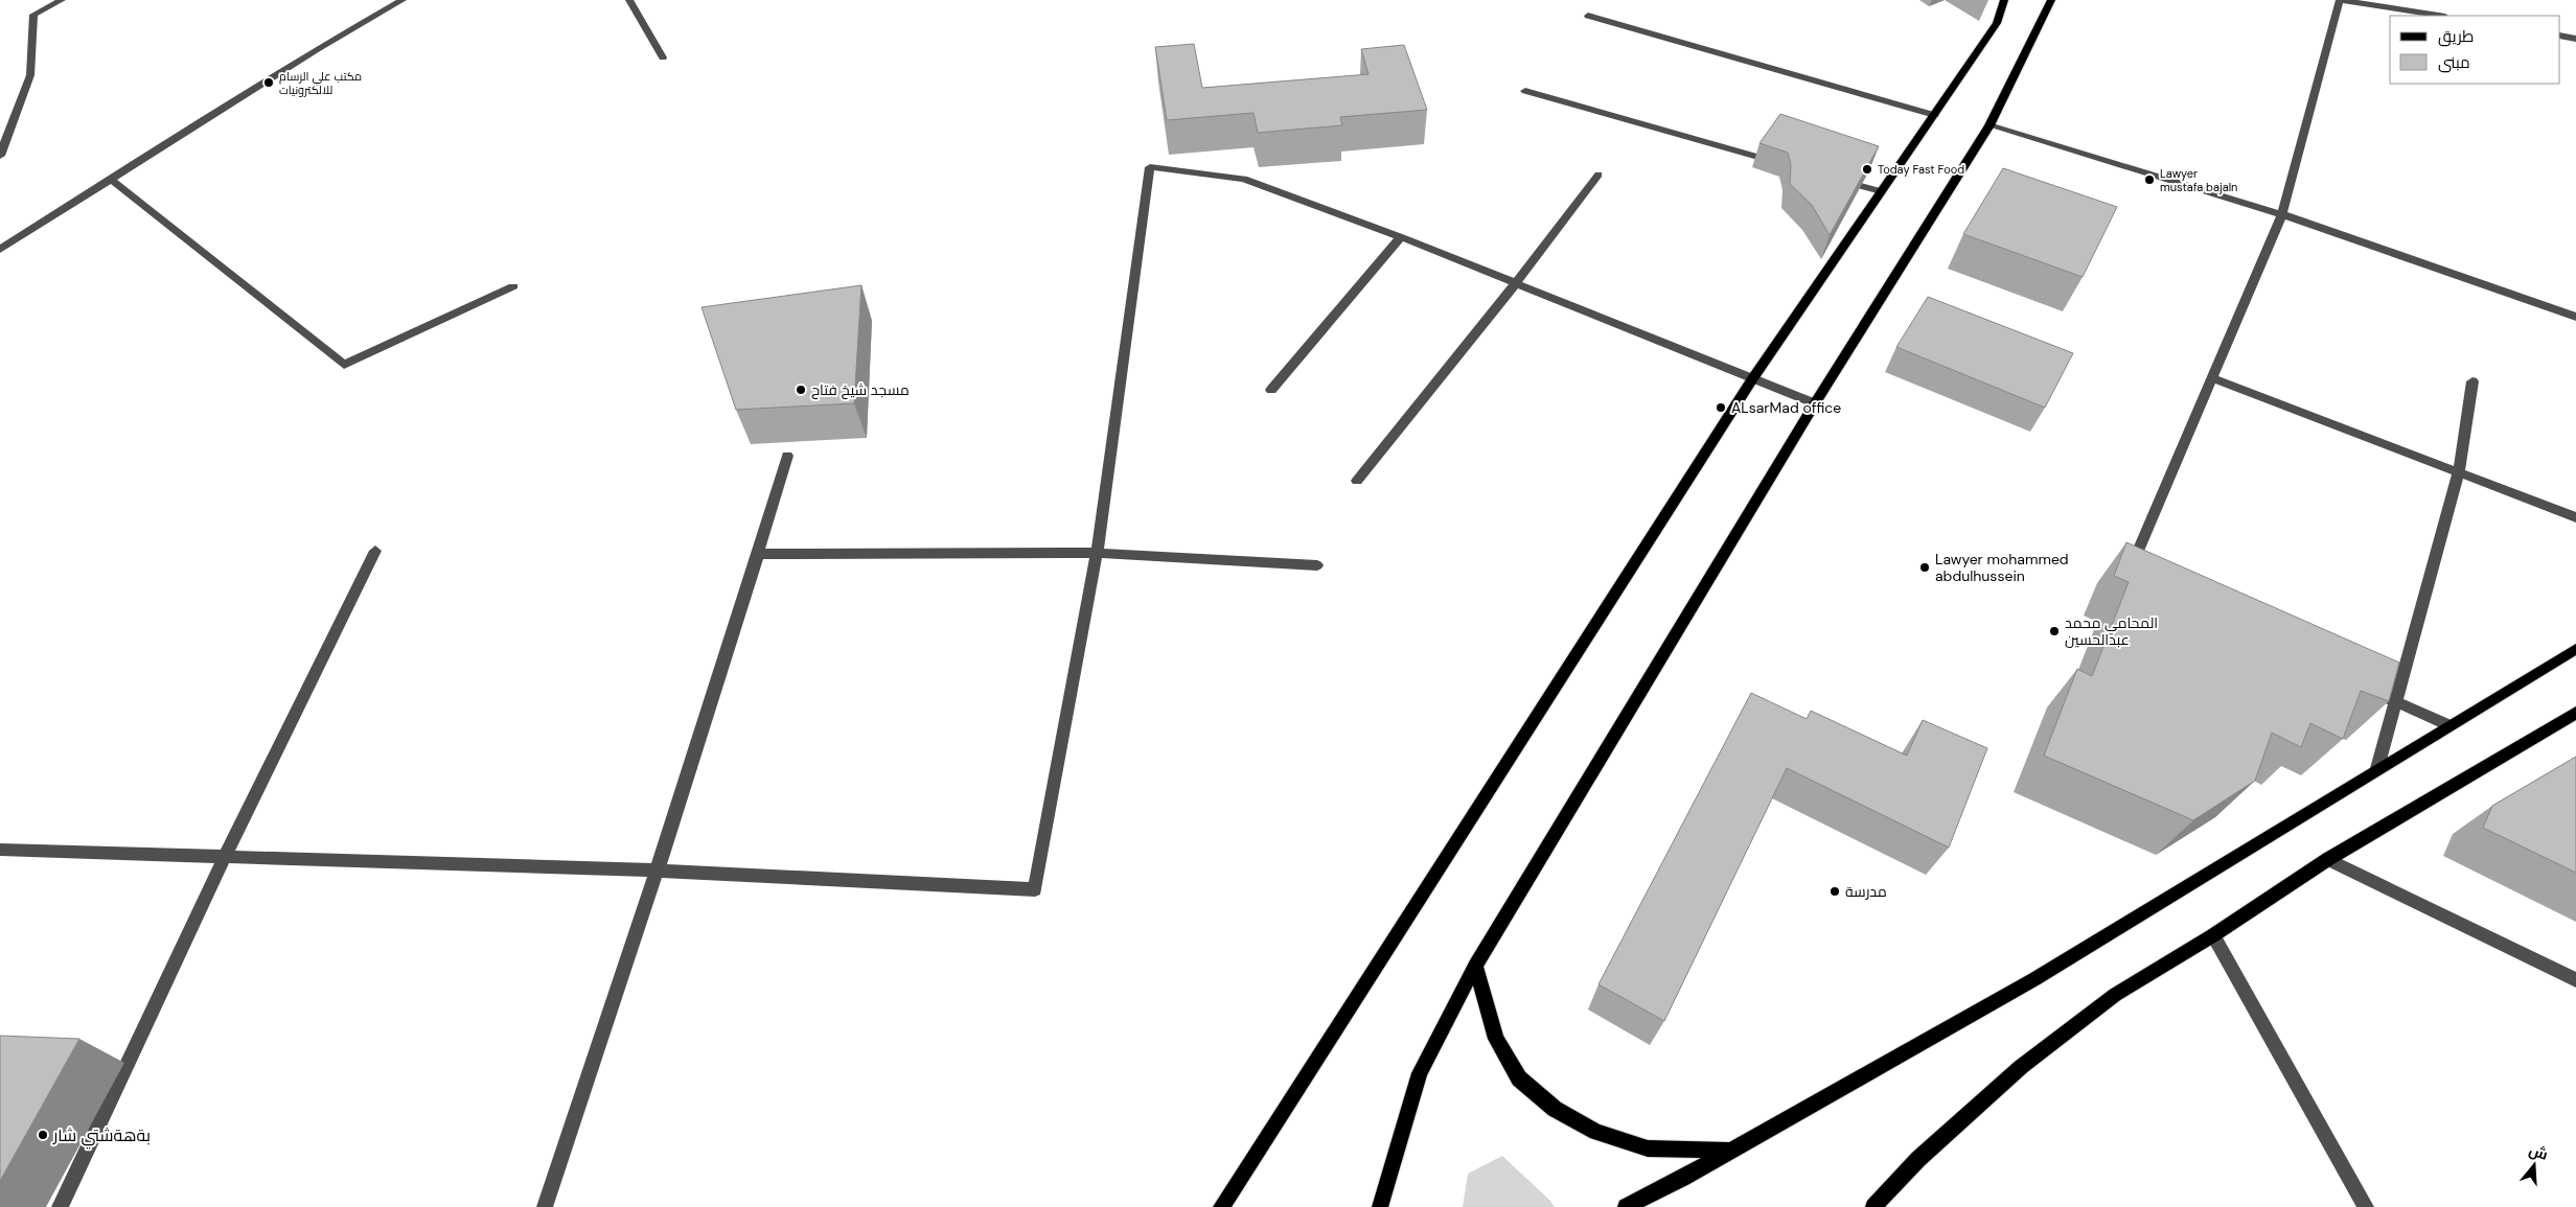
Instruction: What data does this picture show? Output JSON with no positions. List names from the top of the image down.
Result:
{
  "places": [
    "مكتب علي الرسام للالكترونيات",
    "Today Fast Food",
    "Lawyer mustafa bajaln",
    "مسجد شيخ فتاح",
    "ALsarMad office",
    "Lawyer mohammed abdulhussein",
    "المحامي محمد عبدالحسين",
    "مدرسة",
    "بةهةشتي شار"
  ],
  "legend": ["طريق", "مبنى"],
  "north": "top"
}
